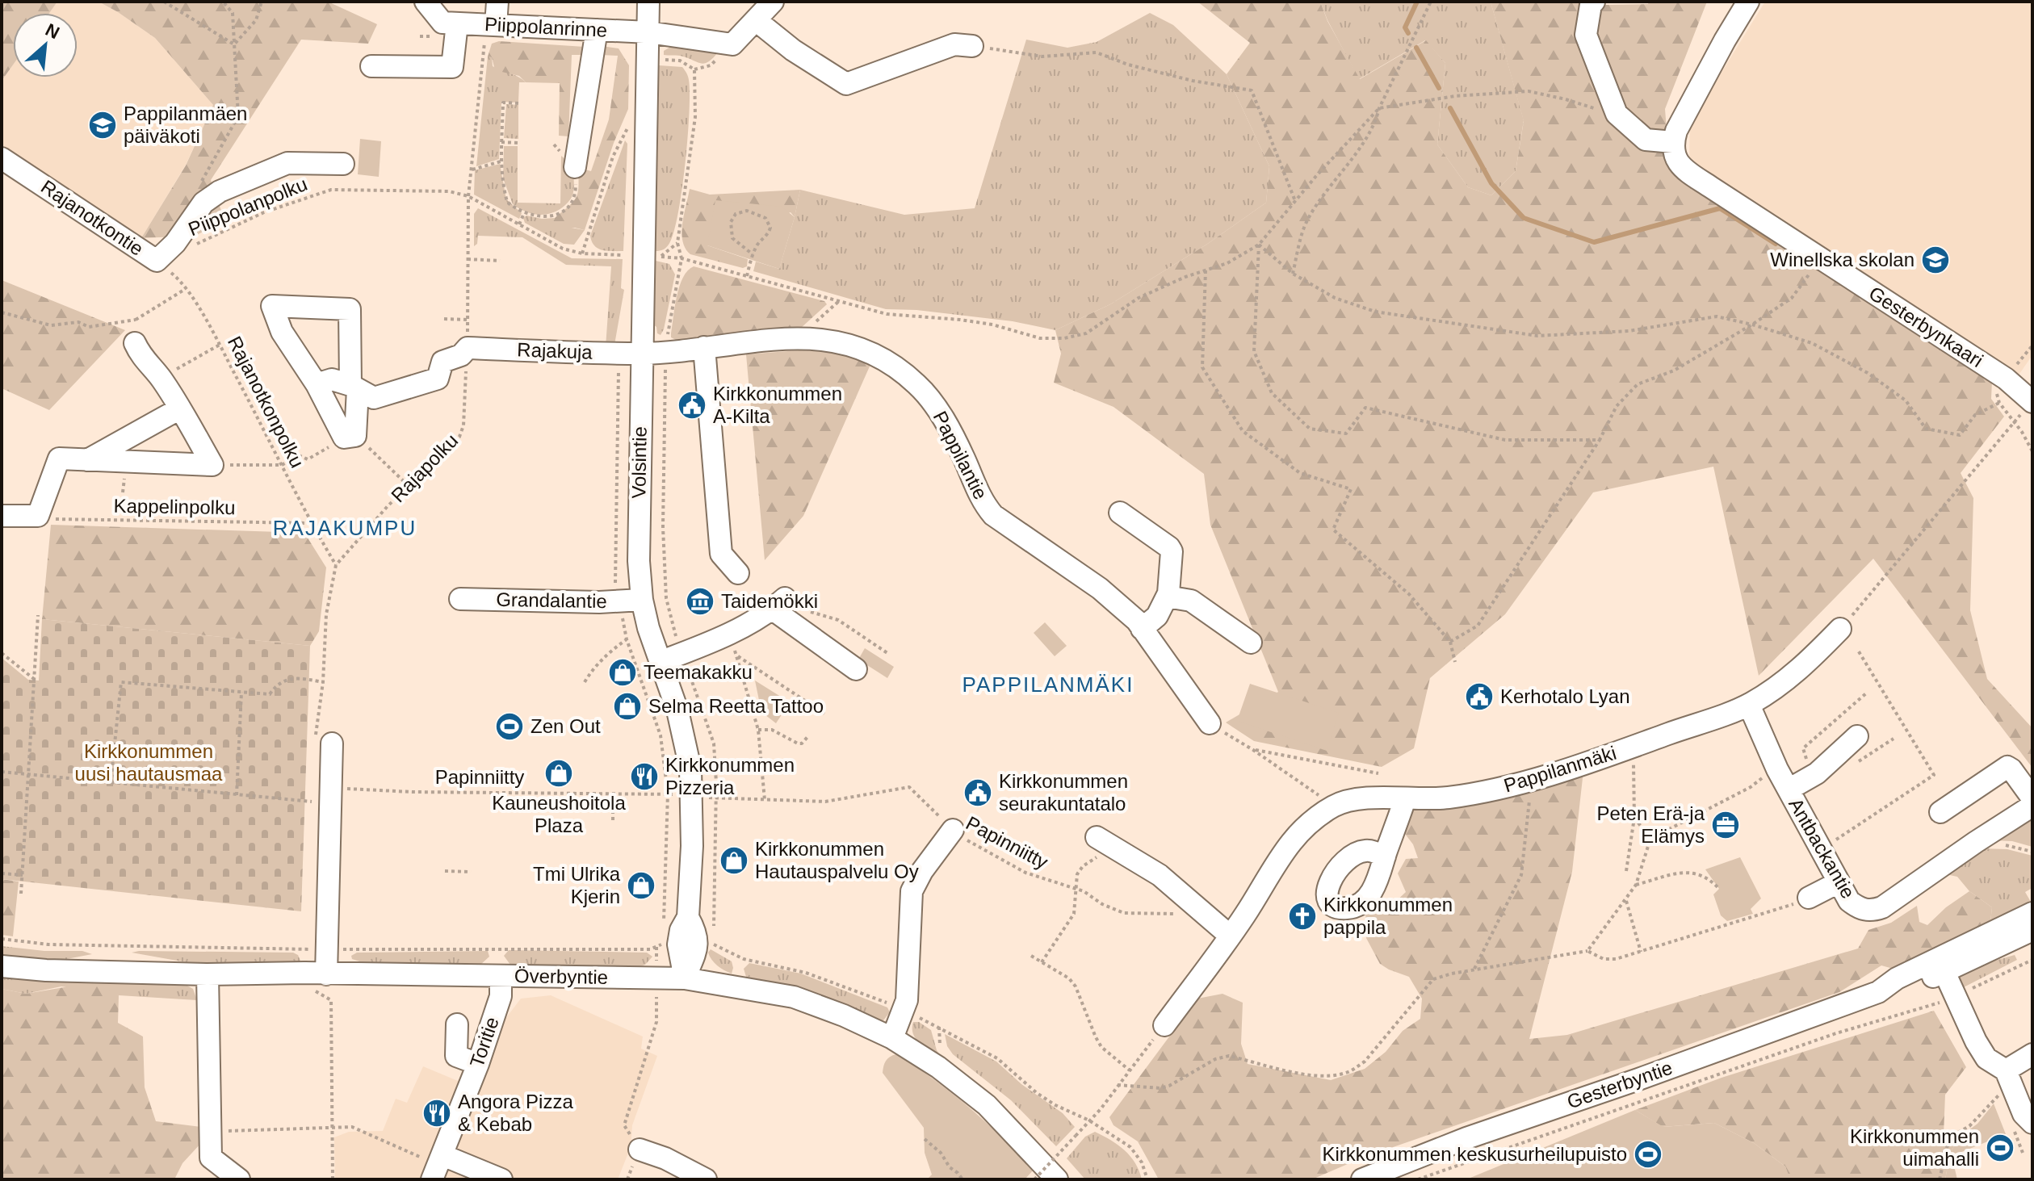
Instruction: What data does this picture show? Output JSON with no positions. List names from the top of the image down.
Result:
{
  "streets": {
    "street": [
      "Piippolanrinne",
      "Rajanotkontie",
      "Gesterbynkaari",
      "Rajakuja",
      "Pappilantie",
      "Volsintie",
      "Grandalantie",
      "Pappilanmäki",
      "Antbackantie",
      "Överbyntie",
      "Toritie",
      "Gesterbyntie"
    ],
    "path": [
      "Piippolanpolku",
      "Rajanotkonpolku",
      "Rajapolku",
      "Kappelinpolku",
      "Papinniitty"
    ]
  },
  "crossings": [
    ["Piippolanrinne", "Volsintie"],
    ["Piippolanrinne", "Rajapolku"],
    ["Piippolanpolku", "Rajapolku"],
    ["Rajanotkontie", "Rajanotkonpolku"],
    ["Rajakuja", "Pappilantie"],
    ["Rajakuja", "Volsintie"],
    ["Rajakuja", "Rajapolku"],
    ["Rajanotkonpolku", "Rajapolku"],
    ["Rajanotkonpolku", "Kappelinpolku"],
    ["Pappilantie", "Volsintie"],
    ["Volsintie", "Grandalantie"],
    ["Pappilanmäki", "Antbackantie"],
    ["Överbyntie", "Toritie"]
  ],
  "districts": ["RAJAKUMPU", "PAPPILANMÄKI"],
  "parks": ["Kirkkonummen uusi hautausmaa"],
  "places": {
    "school or university": ["Pappilanmäen päiväkoti", "Winellska skolan"],
    "public building": ["Kirkkonummen A-Kilta", "Kerhotalo Lyan", "Kirkkonummen seurakuntatalo"],
    "museum": ["Taidemökki"],
    "shop": [
      "Teemakakku",
      "Selma Reetta Tattoo",
      "Kauneushoitola Plaza",
      "Kirkkonummen Hautauspalvelu Oy",
      "Tmi Ulrika Kjerin"
    ],
    "sports": ["Zen Out", "Kirkkonummen uimahalli", "Kirkkonummen keskusurheilupuisto"],
    "restaurant": ["Kirkkonummen Pizzeria", "Angora Pizza & Kebab"],
    "office": ["Peten Erä-ja Elämys"],
    "church": ["Kirkkonummen pappila"]
  },
  "north": "top right"
}
